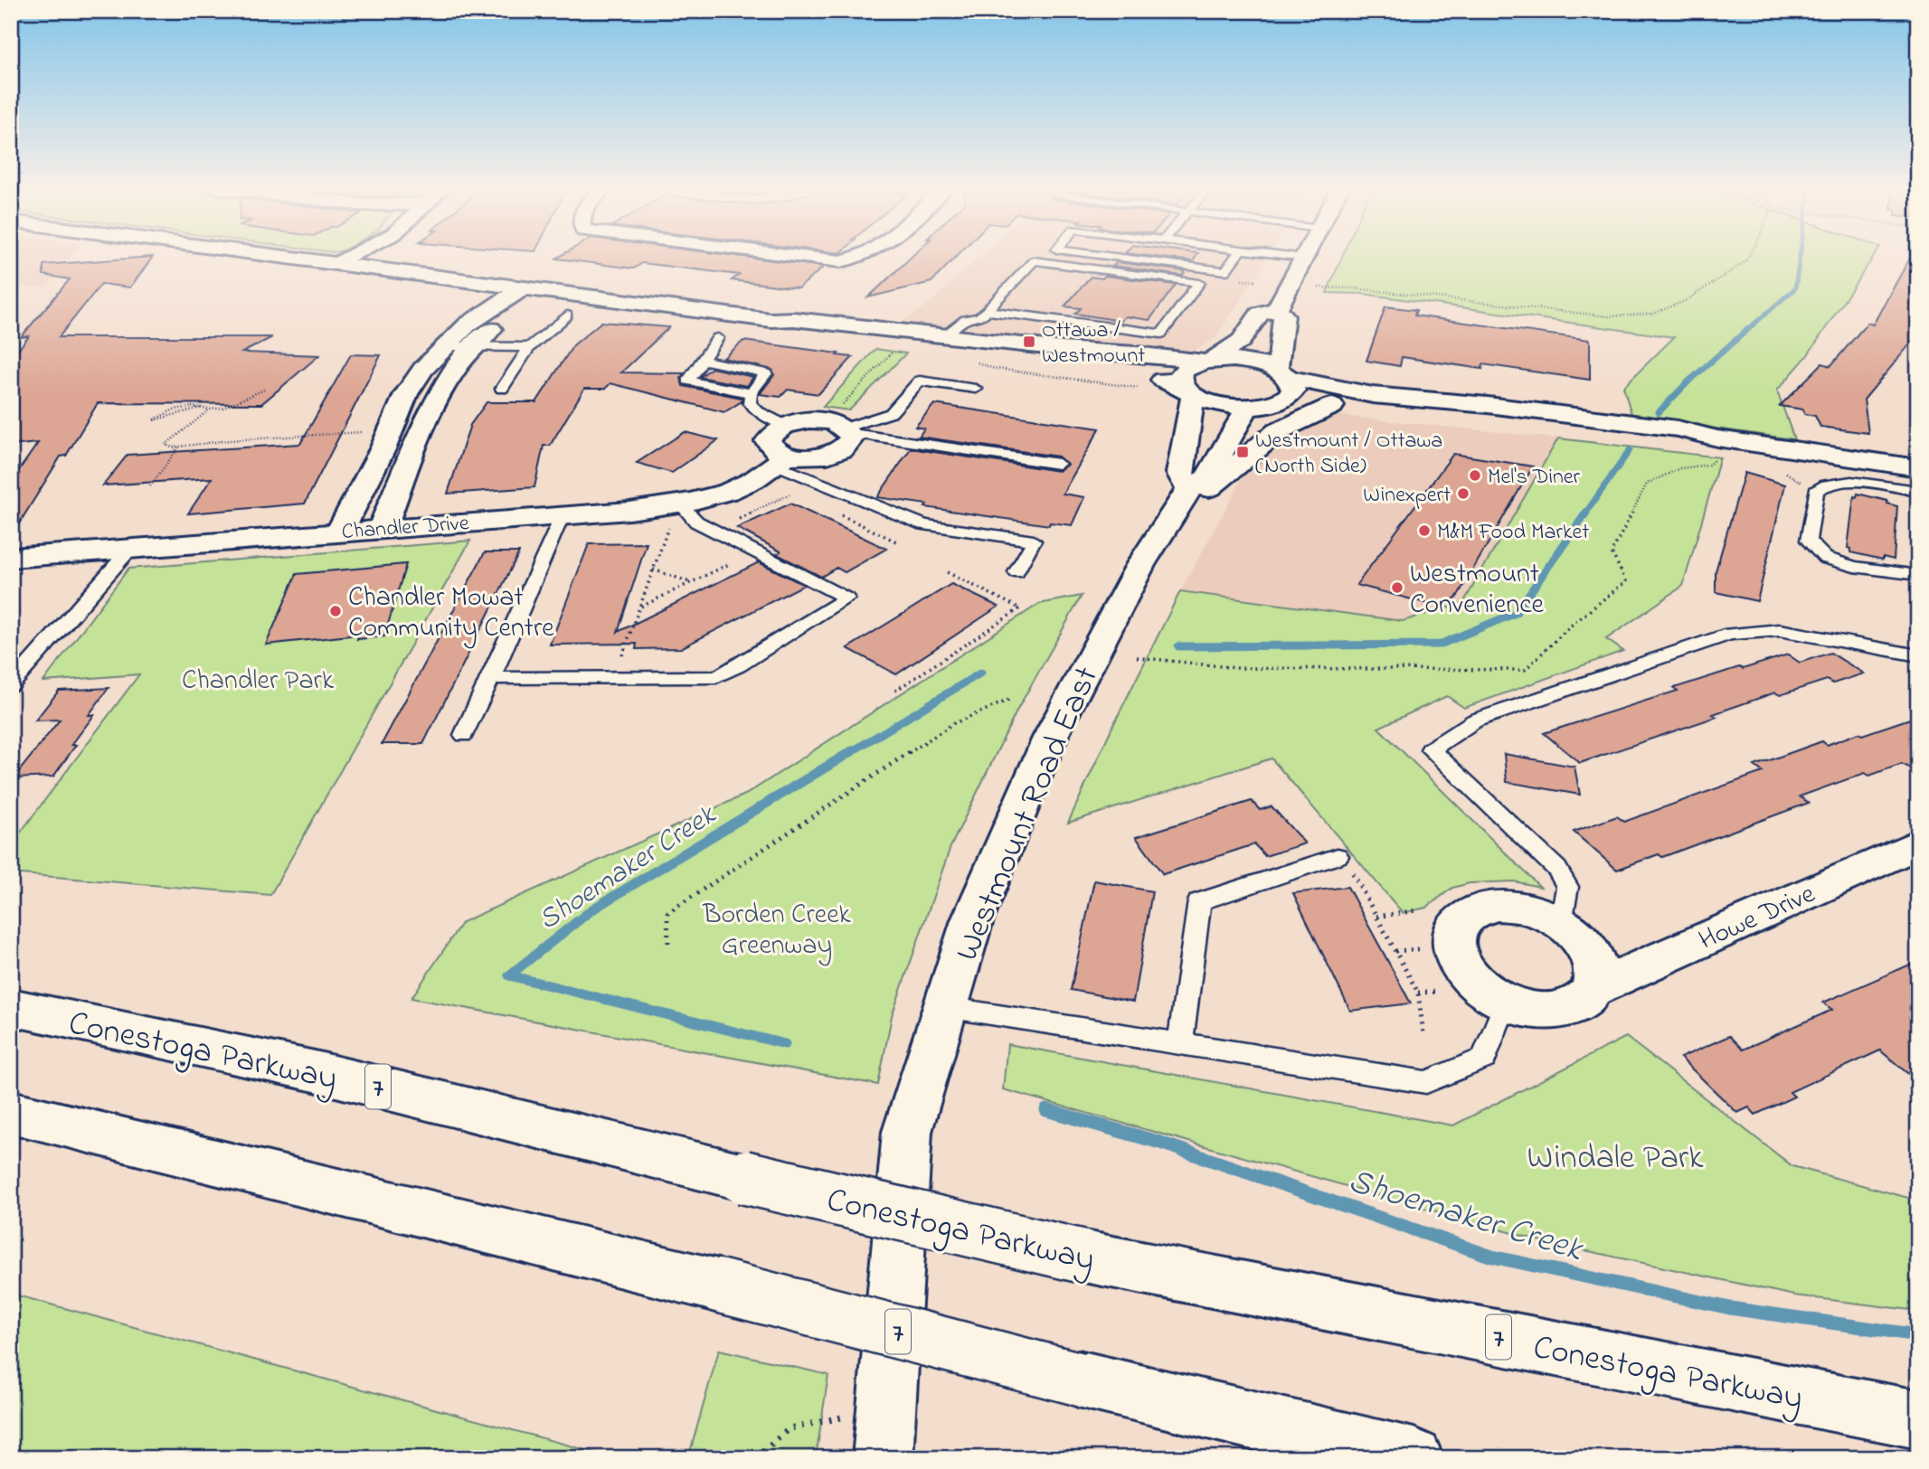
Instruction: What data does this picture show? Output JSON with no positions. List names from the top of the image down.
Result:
{
  "streets": {
    "main road": [
      "Chandler Drive",
      "Westmount Road East",
      "Howe Drive",
      "Conestoga Parkway",
      "7"
    ]
  },
  "water": ["Shoemaker Creek"],
  "parks": ["Chandler Park", "Borden Creek Greenway", "Windale Park"],
  "places": {
    "transit": ["Ottawa / Westmount", "Westmount / Ottawa (North Side)"],
    "other": [
      "Mel's Diner",
      "Winexpert",
      "M&M Food Market",
      "Westmount Convenience",
      "Chandler Mowat Community Centre"
    ]
  }
}
